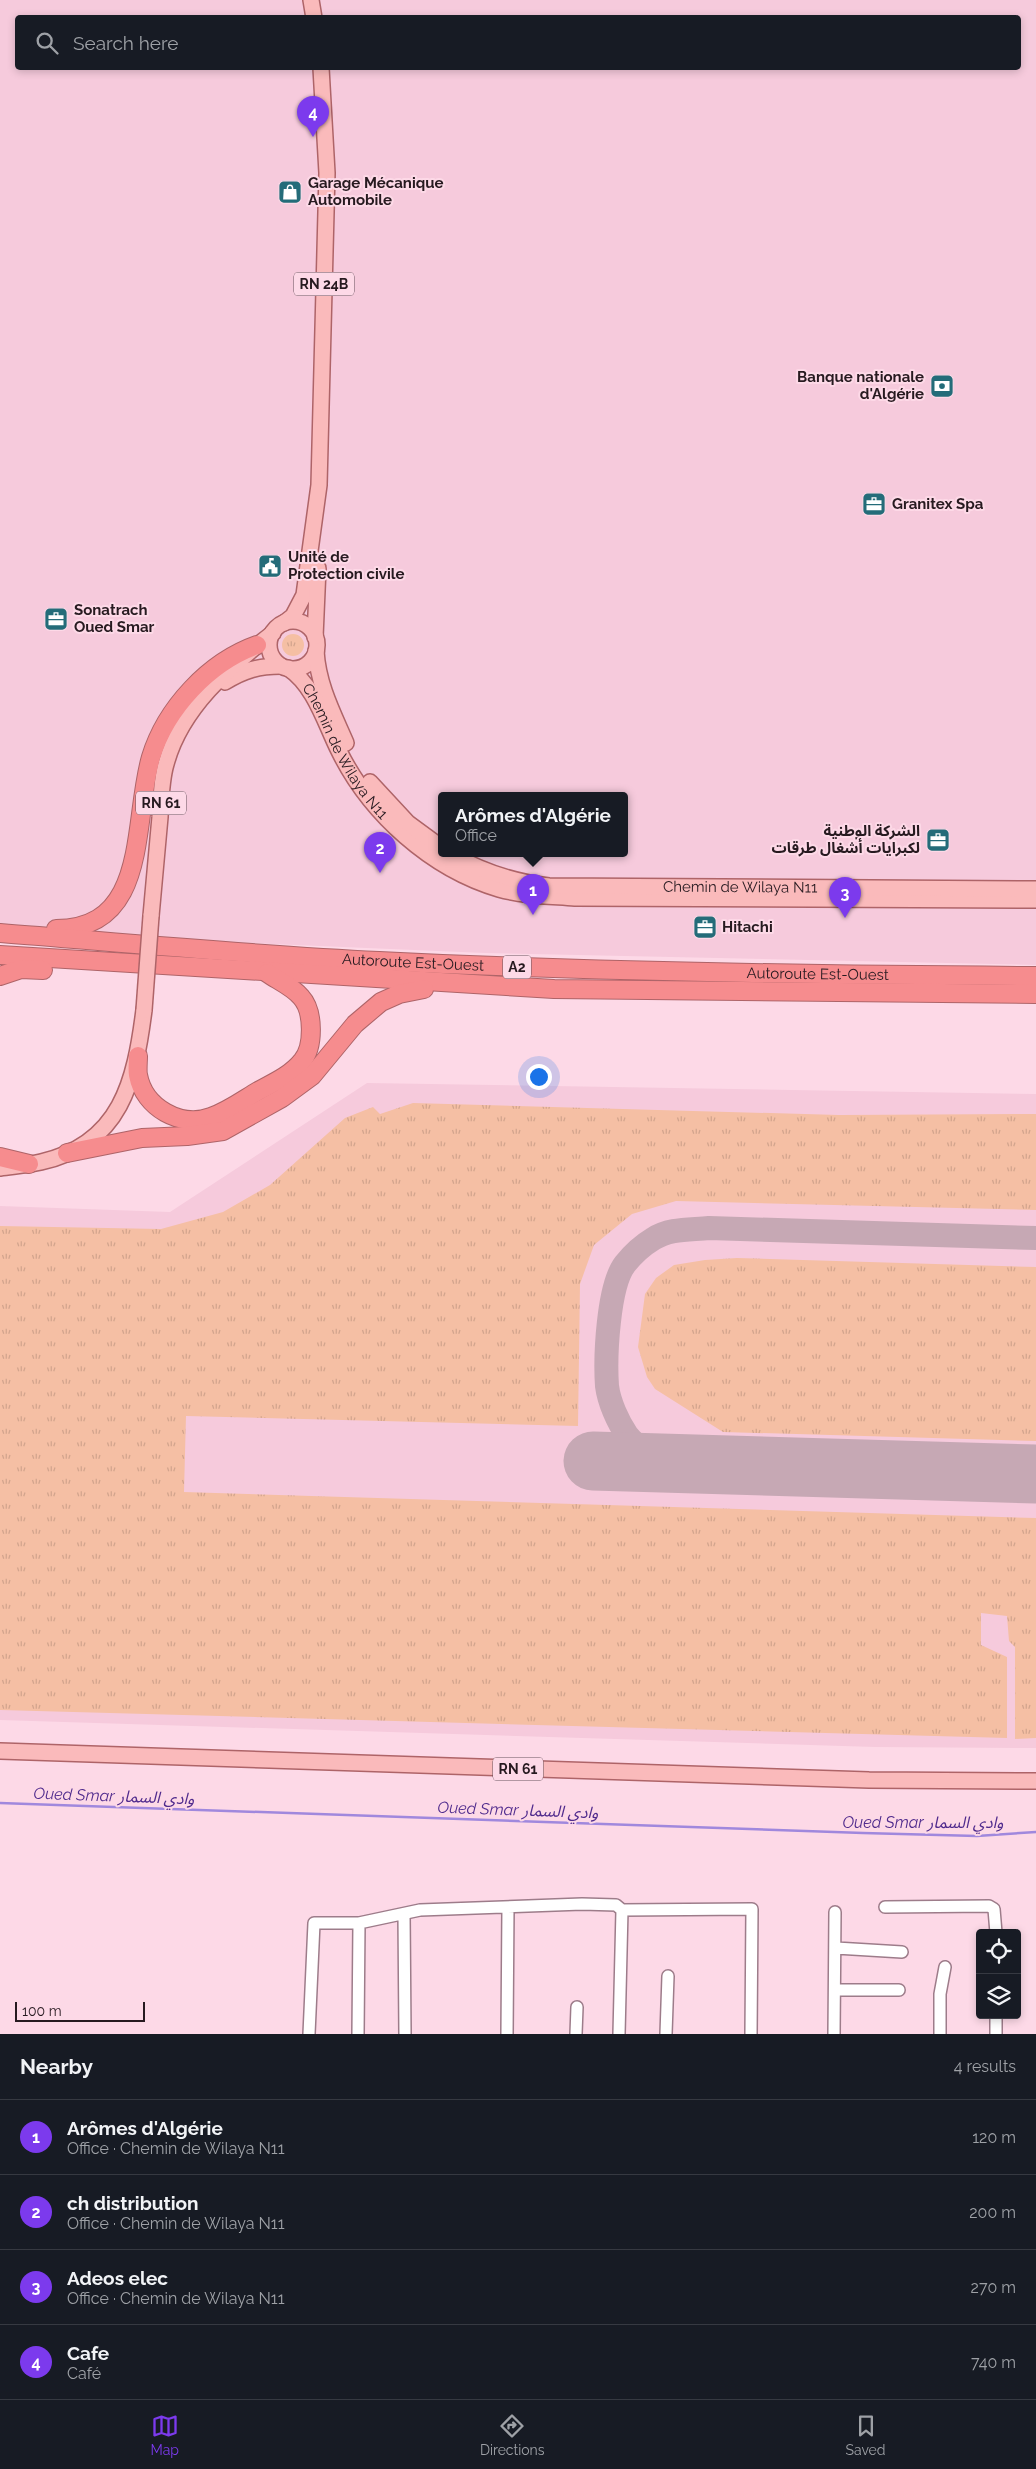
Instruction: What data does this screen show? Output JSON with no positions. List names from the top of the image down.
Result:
{
  "streets": {
    "highway": ["Autoroute Est-Ouest", "A2"],
    "main road": ["RN 24B", "Chemin de Wilaya N11", "RN 61"]
  },
  "crossings": [
    ["RN 24B", "Chemin de Wilaya N11"],
    ["RN 24B", "RN 61"],
    ["Chemin de Wilaya N11", "RN 61"]
  ],
  "water": ["Oued Smar وادي السمار"],
  "places": {
    "shop": ["Garage Mécanique Automobile"],
    "bank": ["Banque nationale d'Algérie"],
    "office": [
      "Granitex Spa",
      "Sonatrach Oued Smar",
      "الشركة الوطنية لكبرايات أشغال طرقات",
      "Hitachi"
    ],
    "public building": ["Unité de Protection civile"]
  },
  "scale_bar": "100 m",
  "page": {
    "search": "Search here",
    "pins": [
      "4",
      "2",
      "1",
      "3"
    ],
    "popup": ["Arômes d'Algérie", "Office"],
    "scale": "100 m",
    "heading": ["Nearby", "4 results"],
    "list": [
      {
        "mark": "1",
        "name": "Arômes d'Algérie",
        "note": "Office · Chemin de Wilaya N11",
        "value": "120 m"
      },
      {
        "mark": "2",
        "name": "ch distribution",
        "note": "Office · Chemin de Wilaya N11",
        "value": "200 m"
      },
      {
        "mark": "3",
        "name": "Adeos elec",
        "note": "Office · Chemin de Wilaya N11",
        "value": "270 m"
      },
      {
        "mark": "4",
        "name": "Cafe",
        "note": "Café",
        "value": "740 m"
      }
    ],
    "nav": ["Map", "Directions", "Saved"]
  }
}
